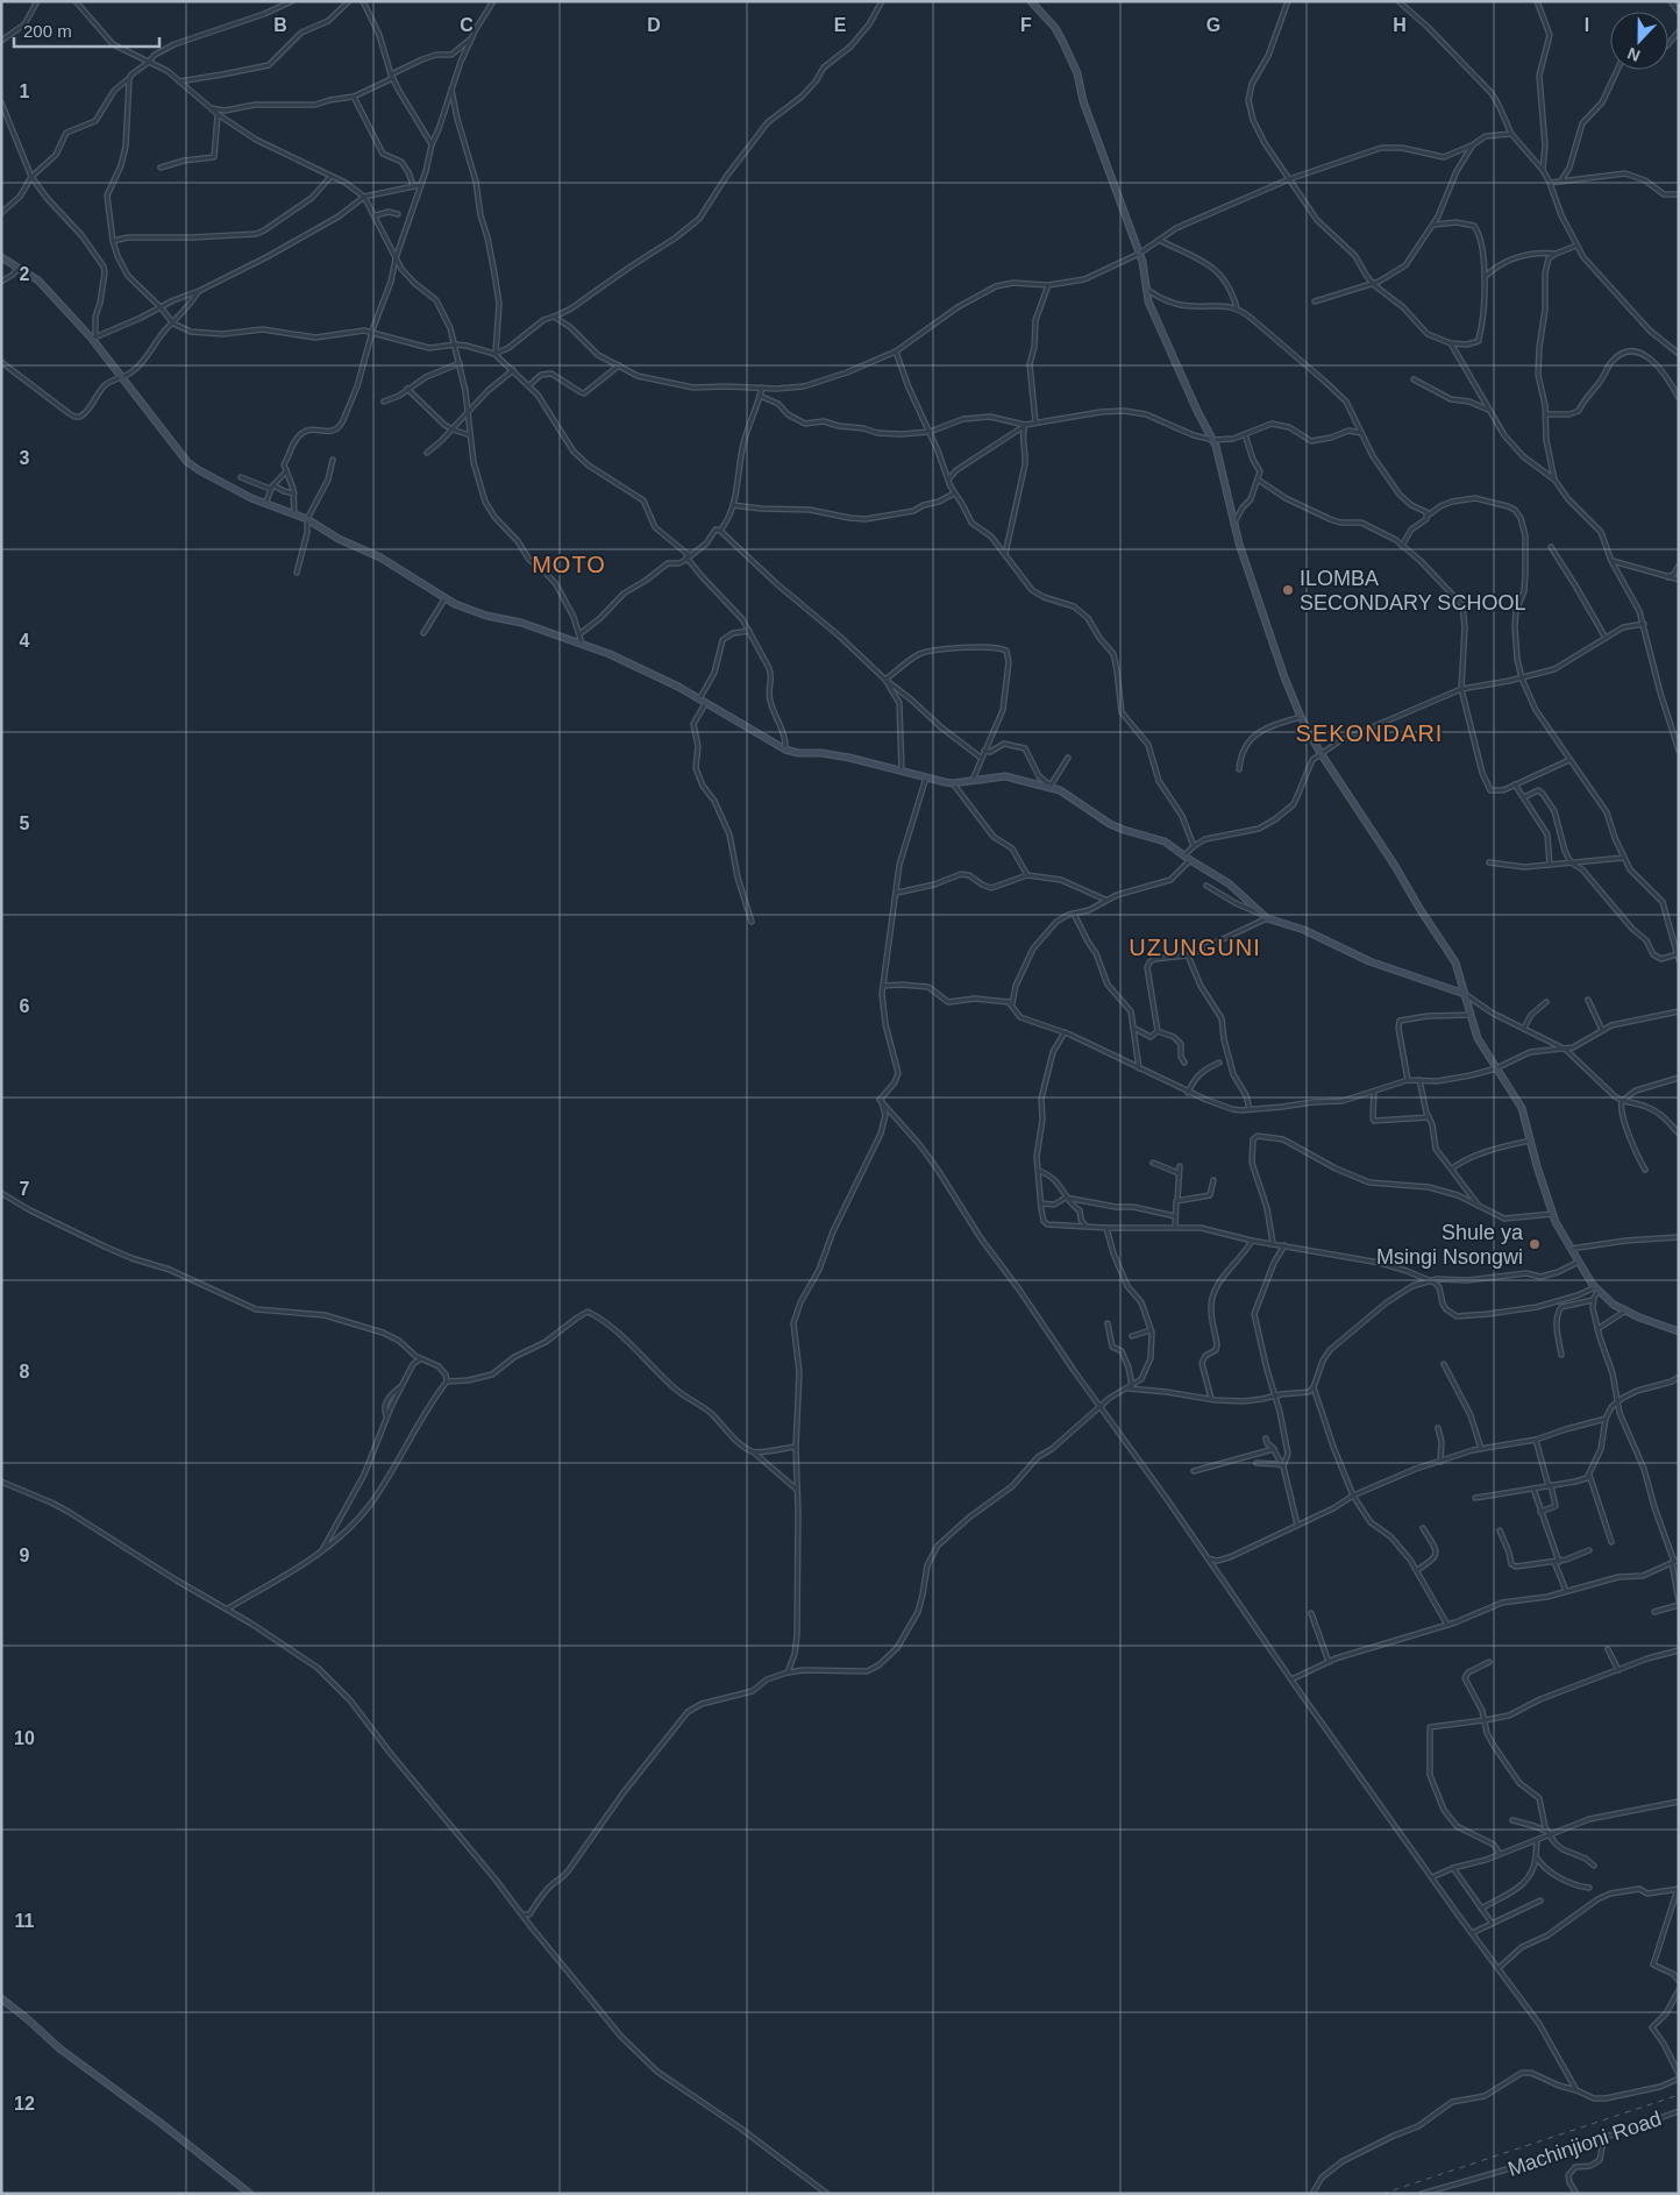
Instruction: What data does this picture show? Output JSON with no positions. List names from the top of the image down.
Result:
{
  "streets": {
    "street": ["Machinjioni Road"]
  },
  "districts": ["MOTO", "SEKONDARI", "UZUNGUNI"],
  "places": ["ILOMBA SECONDARY SCHOOL", "Shule ya Msingi Nsongwi"],
  "scale_bar": "200 m",
  "north": "bottom",
  "grid": {
    "columns": [
      "B",
      "C",
      "D",
      "E",
      "F",
      "G",
      "H",
      "I"
    ],
    "rows": [
      "1",
      "2",
      "3",
      "4",
      "5",
      "6",
      "7",
      "8",
      "9",
      "10",
      "11",
      "12"
    ]
  }
}
